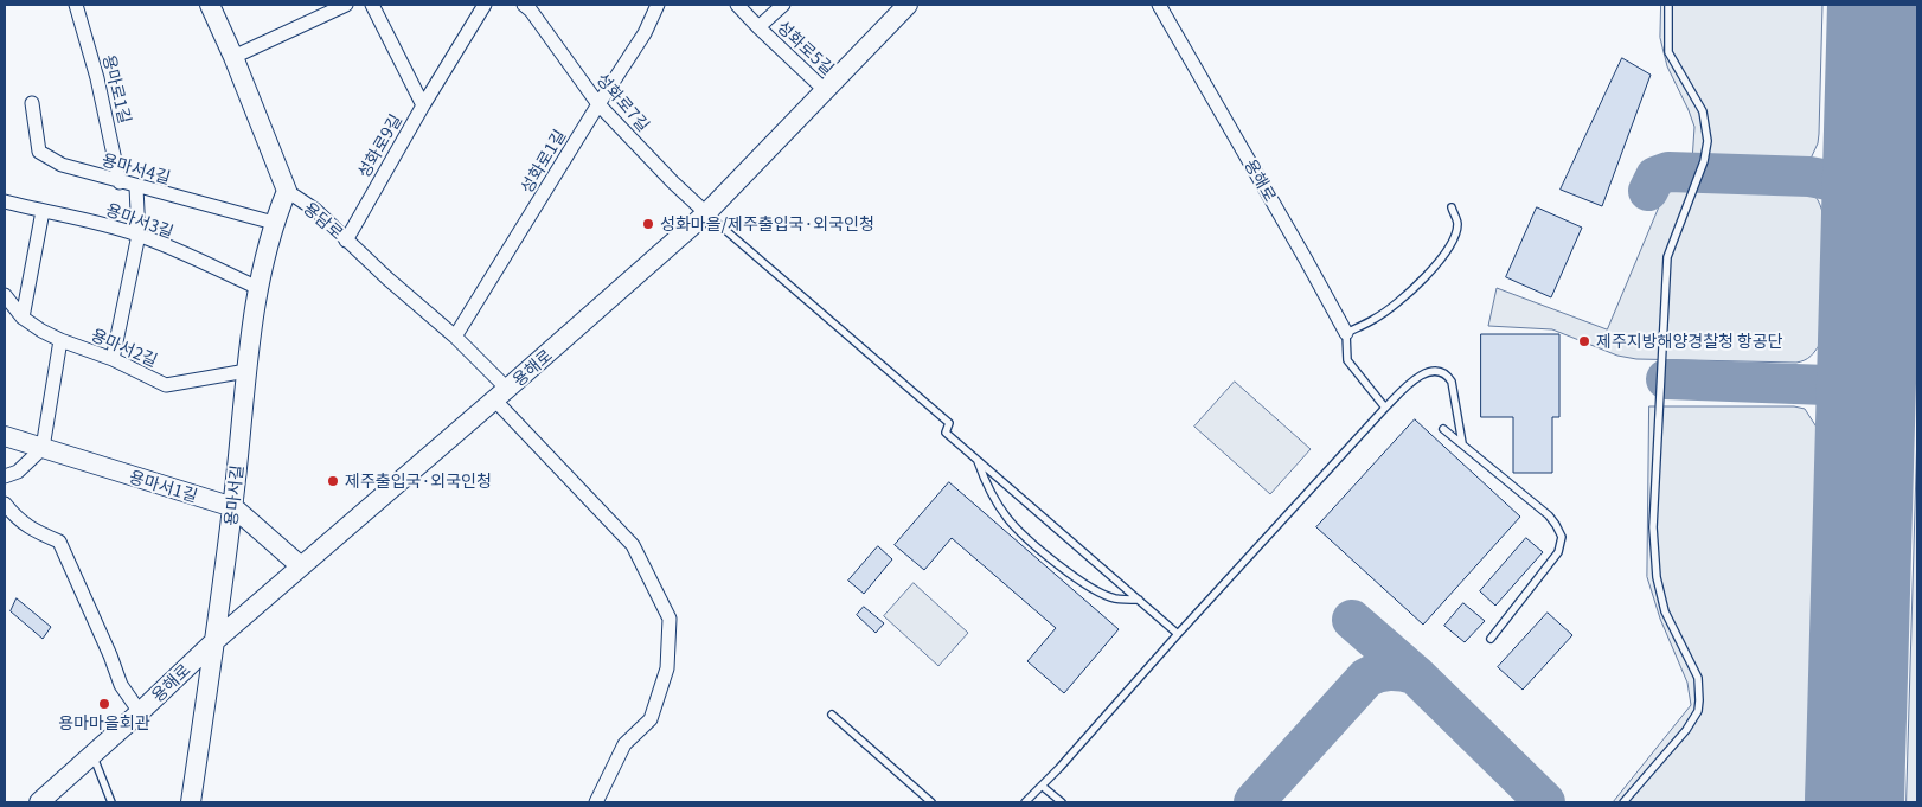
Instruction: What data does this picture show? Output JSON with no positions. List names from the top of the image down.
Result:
{
  "streets": {
    "main road": [
      "용해로",
      "용담로",
      "용마서1길",
      "용마서길"
    ],
    "street": [
      "성화로5길",
      "용마로1길",
      "성화로7길",
      "성화로9길",
      "성화로1길",
      "용마서4길",
      "용마서3길",
      "용마서2길"
    ]
  },
  "crossings": [
    ["성화로5길", "용해로"],
    ["용마로1길", "용마서4길"],
    ["성화로7길", "성화로1길"],
    ["성화로7길", "용해로"],
    ["성화로9길", "용담로"],
    ["성화로1길", "용담로"],
    ["용마서4길", "용마서길"],
    ["용해로", "용담로"],
    ["용해로", "용마서1길"],
    ["용해로", "용마서길"],
    ["용마서3길", "용마서길"],
    ["용담로", "용마서길"],
    ["용마서2길", "용마서길"],
    ["용마서1길", "용마서길"]
  ],
  "places": [
    "성화마을/제주출입국·외국인청",
    "제주지방해양경찰청 항공단",
    "제주출입국·외국인청",
    "용마마을회관"
  ]
}
